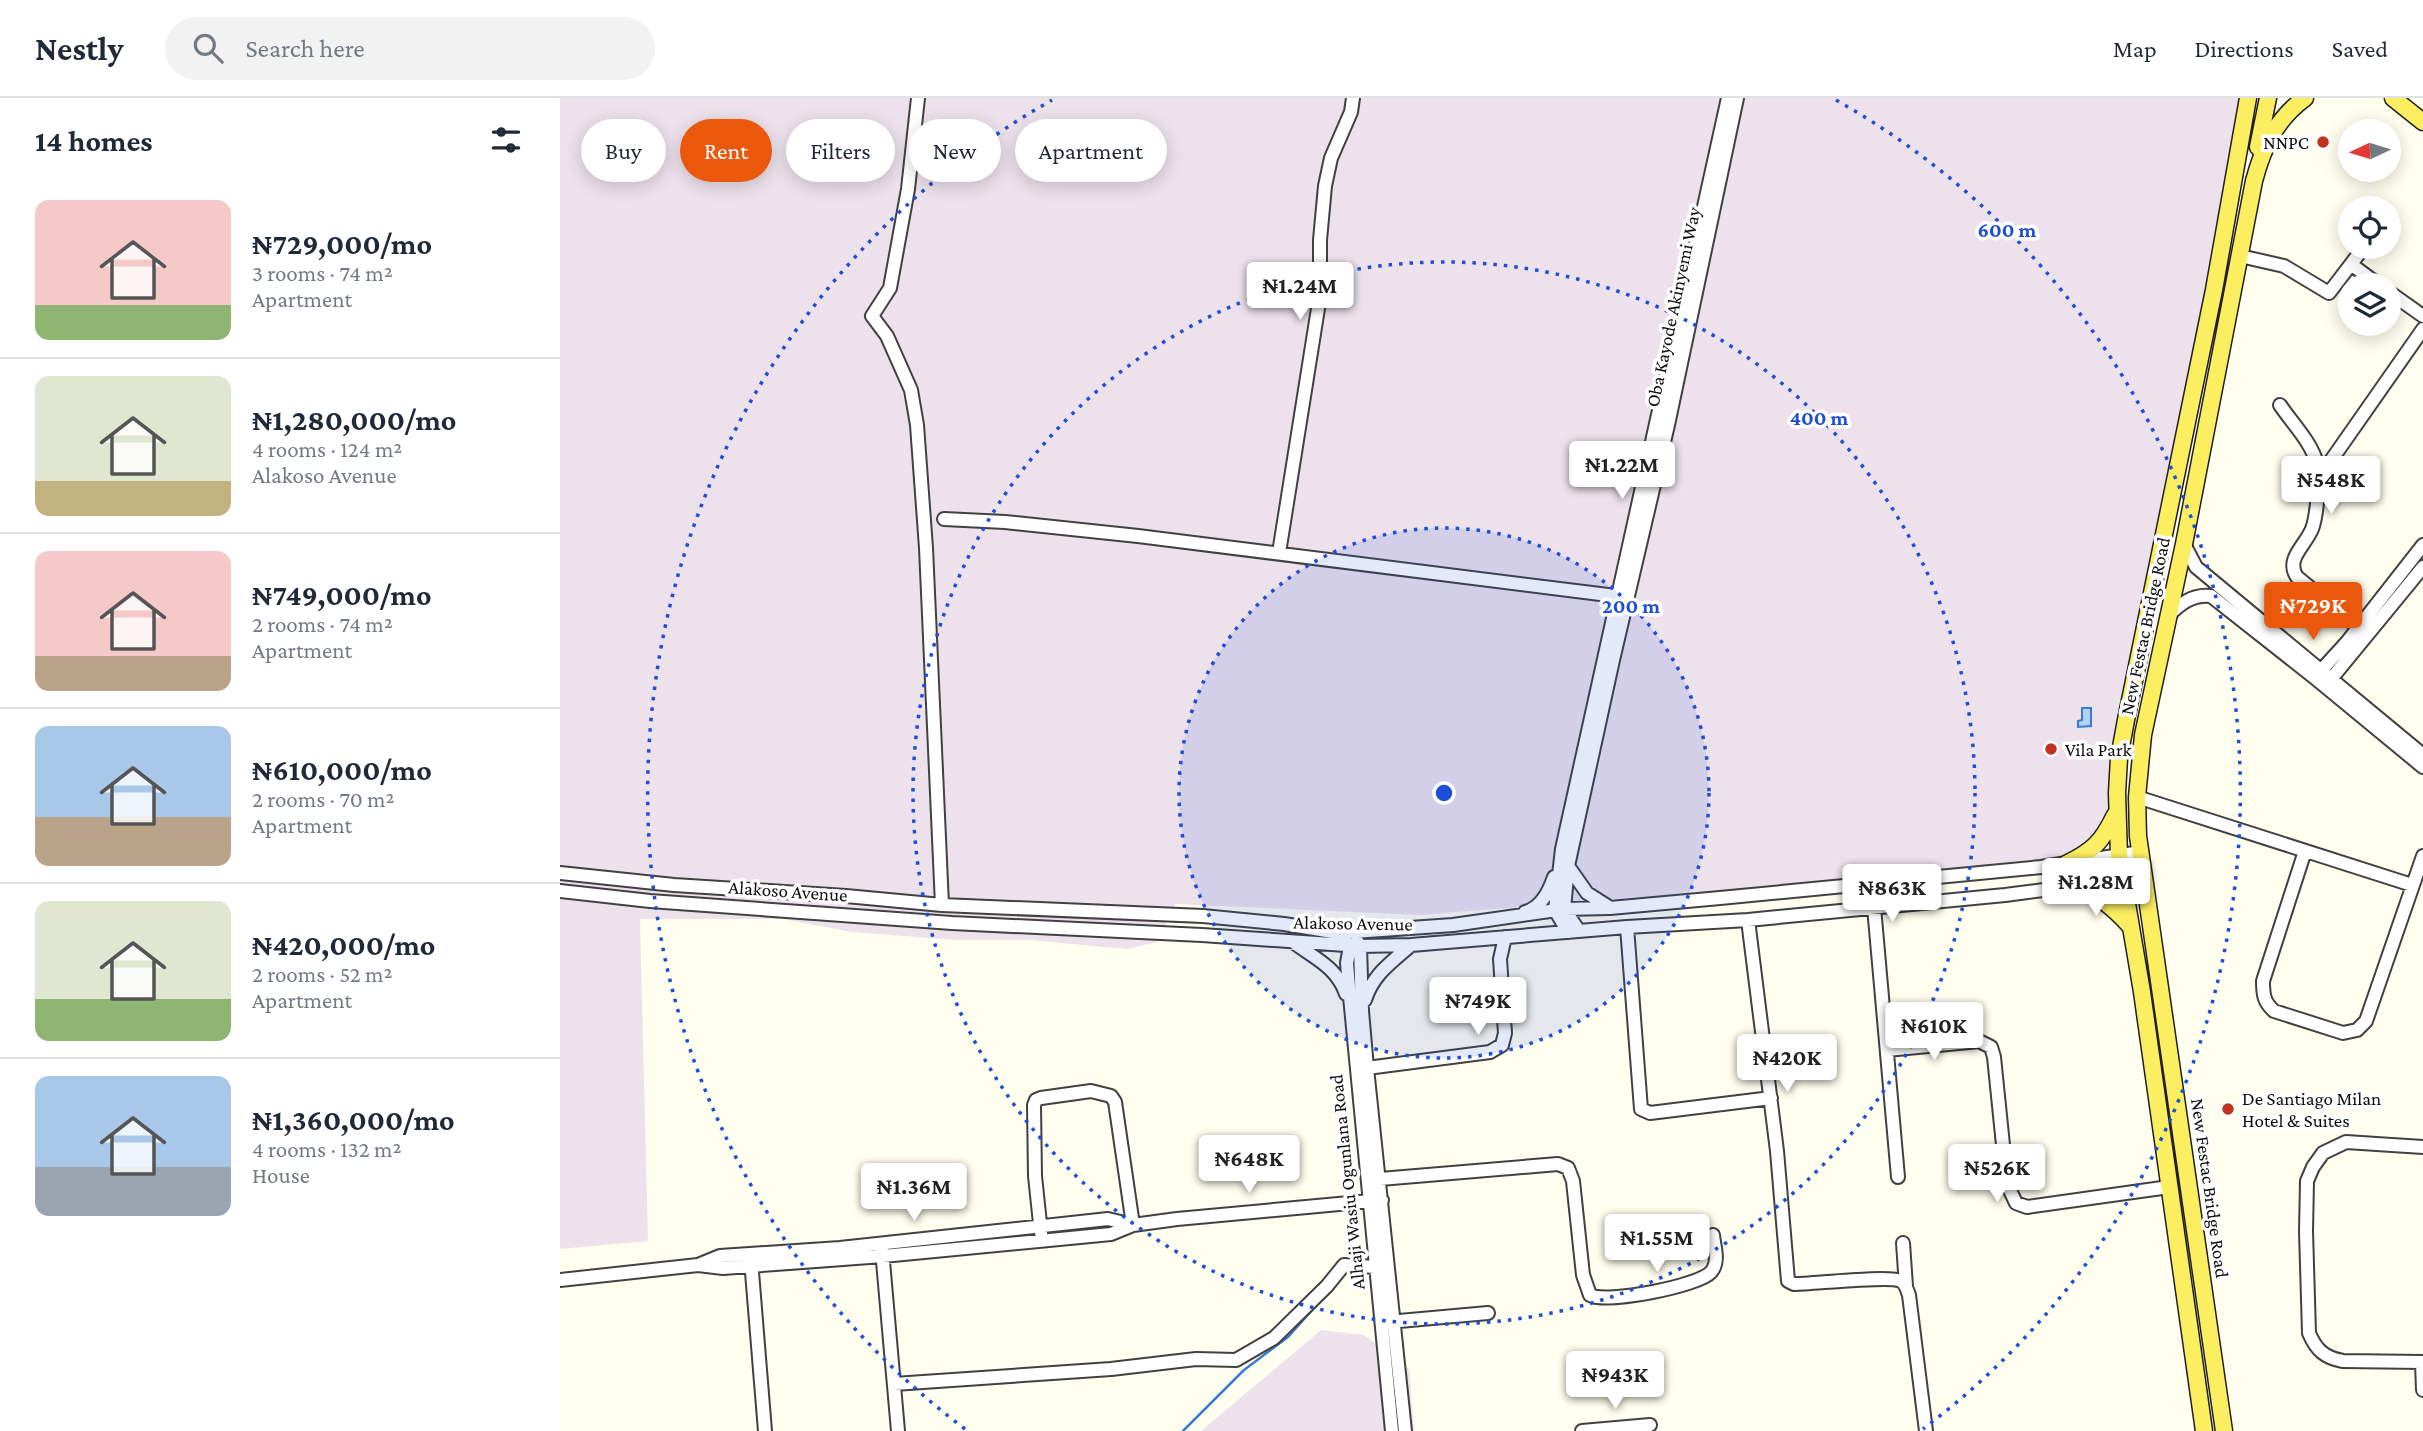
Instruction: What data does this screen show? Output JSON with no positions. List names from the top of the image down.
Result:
{
  "streets": {
    "main road": ["New Festac Bridge Road"],
    "street": ["Oba Kayode Akinyemi Way", "Alakoso Avenue", "Alhaji Wasiu Ogunlana Road"]
  },
  "crossings": [
    ["Oba Kayode Akinyemi Way", "Alakoso Avenue"],
    ["New Festac Bridge Road", "Alakoso Avenue"],
    ["Alakoso Avenue", "Alhaji Wasiu Ogunlana Road"]
  ],
  "places": ["NNPC", "Vila Park", "De Santiago Milan Hotel & Suites"],
  "north": "left",
  "page": {
    "header": "Nestly",
    "search": "Search here",
    "nav": ["Map", "Directions", "Saved"],
    "heading": "14 homes",
    "chip": [
      "Buy",
      "Rent",
      "Filters",
      "New",
      "Apartment"
    ],
    "list": [
      {
        "name": "₦729,000/mo",
        "note": "3 rooms · 74 m² · Apartment"
      },
      {
        "name": "₦1,280,000/mo",
        "note": "4 rooms · 124 m² · Alakoso Avenue"
      },
      {
        "name": "₦749,000/mo",
        "note": "2 rooms · 74 m² · Apartment"
      },
      {
        "name": "₦610,000/mo",
        "note": "2 rooms · 70 m² · Apartment"
      },
      {
        "name": "₦420,000/mo",
        "note": "2 rooms · 52 m² · Apartment"
      },
      {
        "name": "₦1,360,000/mo",
        "note": "4 rooms · 132 m² · House"
      }
    ],
    "price": [
      "₦1.24M",
      "₦1.22M",
      "₦548K",
      "₦729K",
      "₦1.28M",
      "₦863K",
      "₦749K",
      "₦610K",
      "₦420K",
      "₦648K",
      "₦526K",
      "₦1.36M",
      "₦1.55M",
      "₦943K"
    ]
  },
  "rings": ["600 m", "400 m", "200 m"]
}
